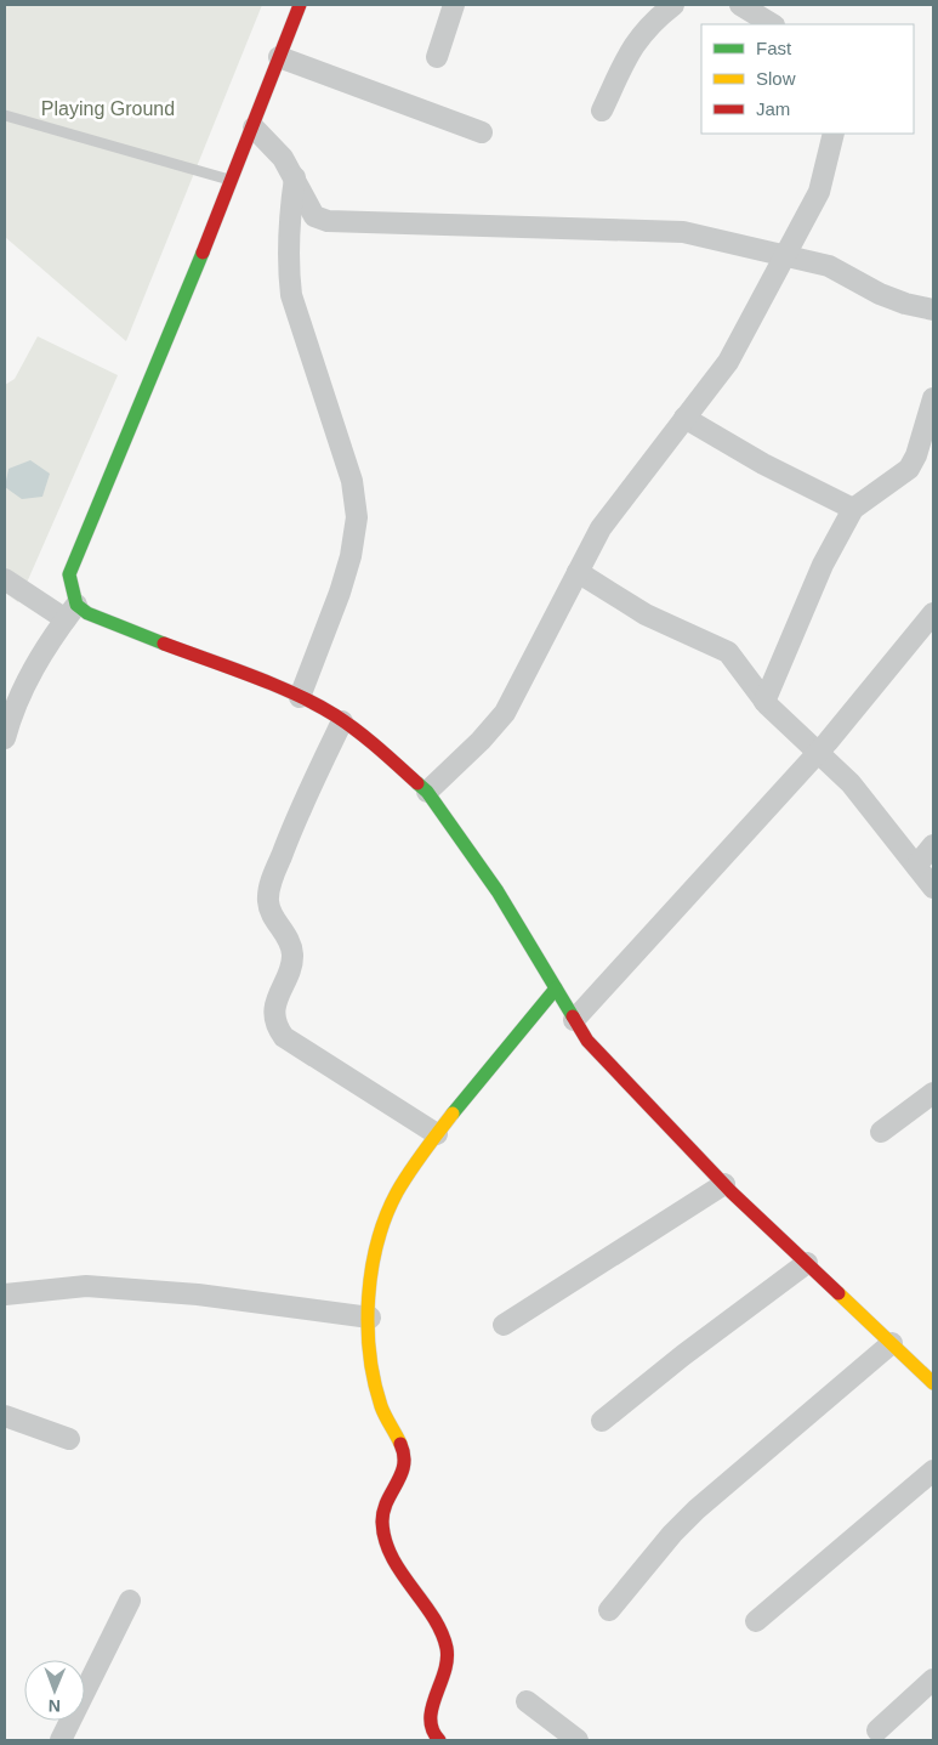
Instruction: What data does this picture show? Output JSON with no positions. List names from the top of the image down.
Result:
{
  "parks": ["Playing Ground"],
  "legend": ["Fast", "Slow", "Jam"],
  "north": "bottom"
}
